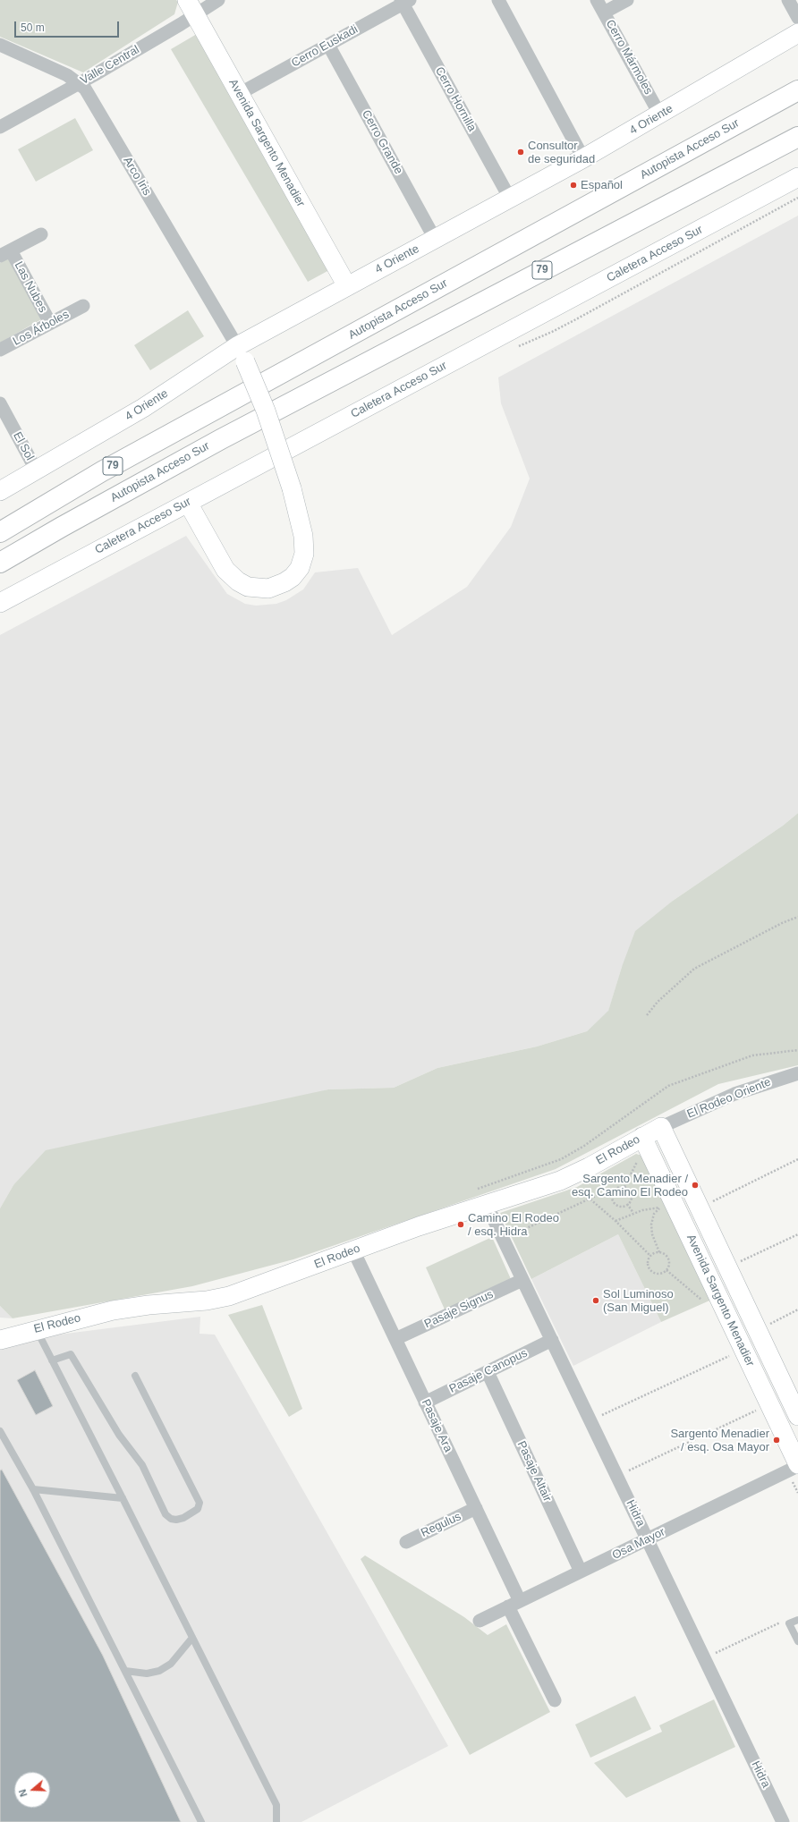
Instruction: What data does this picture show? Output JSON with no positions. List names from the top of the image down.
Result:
{
  "streets": {
    "highway": ["Autopista Acceso Sur", "79"],
    "main road": [
      "4 Oriente",
      "Avenida Sargento Menadier",
      "Caletera Acceso Sur",
      "El Rodeo"
    ],
    "street": [
      "Cerro Euskadi",
      "Cerro Mármoles",
      "Valle Central",
      "Cerro Hornilla",
      "Cerro Grande",
      "Arco Iris",
      "Las Nubes",
      "Los Árboles",
      "El Sol",
      "El Rodeo Oriente",
      "Pasaje Signus",
      "Pasaje Canopus",
      "Pasaje Ara",
      "Pasaje Altair",
      "Hidra",
      "Regulus",
      "Osa Mayor"
    ]
  },
  "crossings": [
    ["Cerro Euskadi", "Cerro Hornilla"],
    ["Cerro Euskadi", "Cerro Grande"],
    ["Cerro Euskadi", "Avenida Sargento Menadier"],
    ["Cerro Mármoles", "4 Oriente"],
    ["Valle Central", "Avenida Sargento Menadier"],
    ["Valle Central", "Arco Iris"],
    ["Cerro Hornilla", "4 Oriente"],
    ["4 Oriente", "Cerro Grande"],
    ["4 Oriente", "Avenida Sargento Menadier"],
    ["4 Oriente", "Arco Iris"],
    ["4 Oriente", "El Sol"],
    ["Avenida Sargento Menadier", "El Rodeo Oriente"],
    ["Avenida Sargento Menadier", "El Rodeo"],
    ["Avenida Sargento Menadier", "Osa Mayor"],
    ["Las Nubes", "Los Árboles"],
    ["El Rodeo Oriente", "El Rodeo"],
    ["El Rodeo", "Pasaje Ara"],
    ["El Rodeo", "Hidra"],
    ["Pasaje Signus", "Pasaje Ara"],
    ["Pasaje Signus", "Hidra"],
    ["Pasaje Canopus", "Pasaje Ara"],
    ["Pasaje Canopus", "Pasaje Altair"],
    ["Pasaje Canopus", "Hidra"],
    ["Pasaje Ara", "Regulus"],
    ["Pasaje Ara", "Osa Mayor"],
    ["Pasaje Altair", "Osa Mayor"],
    ["Hidra", "Osa Mayor"]
  ],
  "places": [
    "Consultor de seguridad",
    "Español",
    "Sargento Menadier / esq. Camino El Rodeo",
    "Camino El Rodeo / esq. Hidra",
    "Sol Luminoso (San Miguel)",
    "Sargento Menadier / esq. Osa Mayor"
  ],
  "scale_bar": "50 m",
  "north": "left"
}
